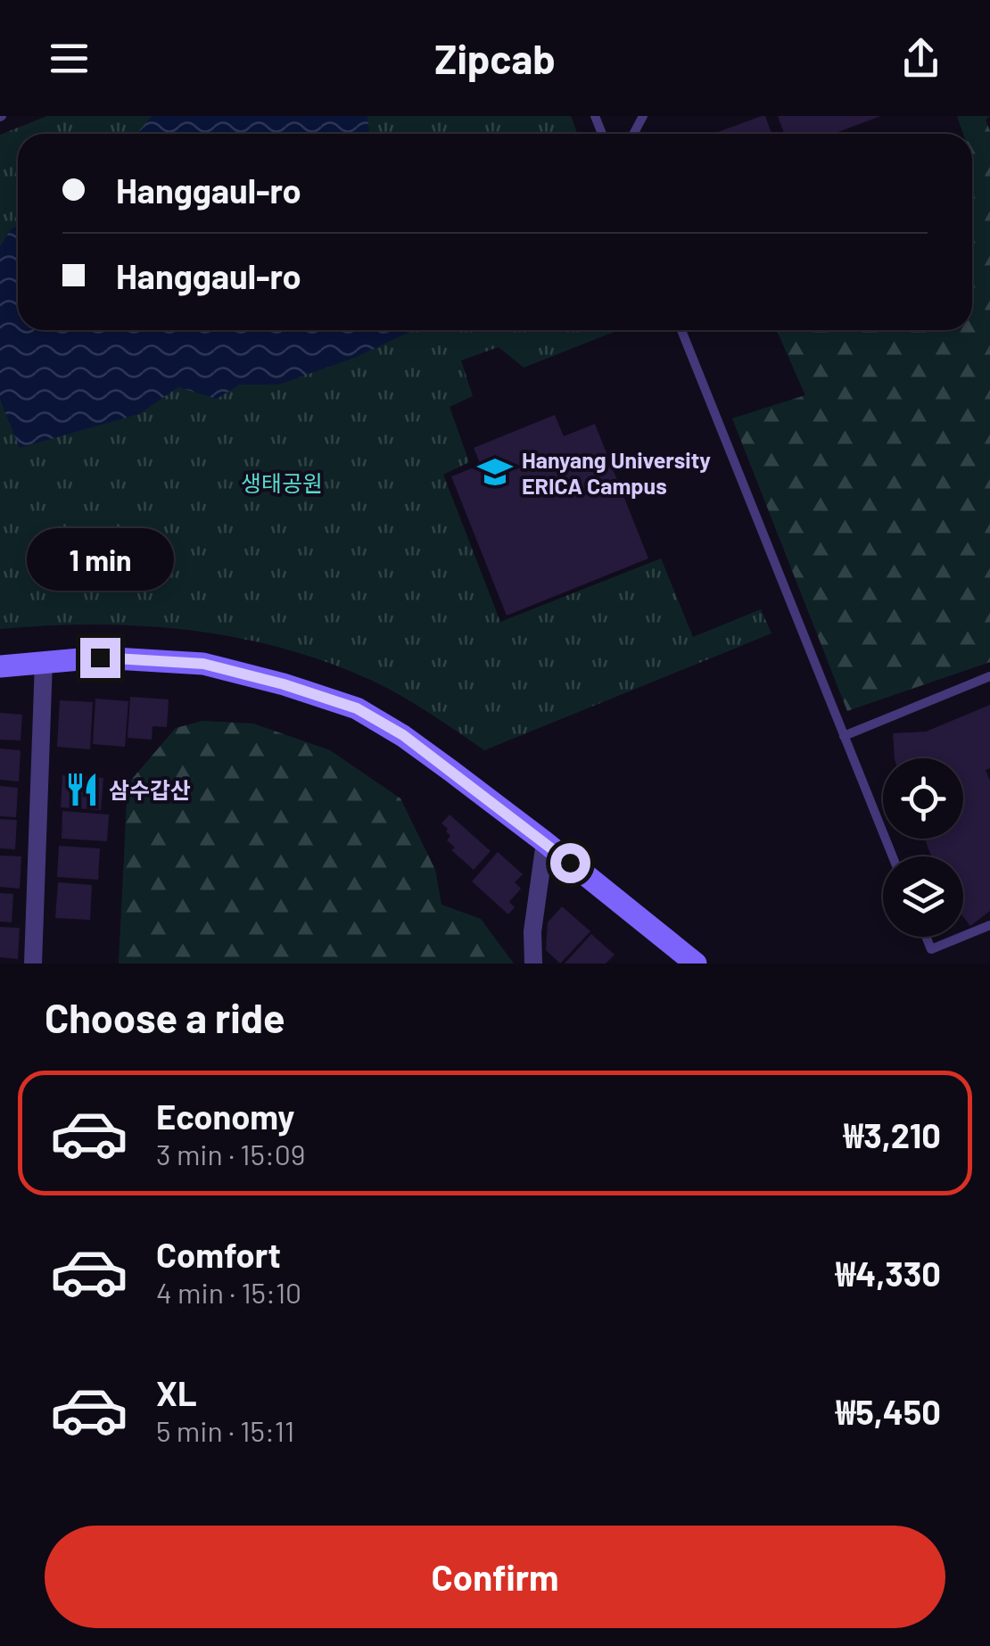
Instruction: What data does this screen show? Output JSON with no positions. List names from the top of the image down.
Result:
{
  "parks": ["생태공원"],
  "places": {
    "school or university": ["Hanyang University ERICA Campus"],
    "restaurant": ["삼수갑산"]
  },
  "page": {
    "header": "Zipcab",
    "banner": ["Hanggaul-ro", "Hanggaul-ro"],
    "bubble": "1 min",
    "heading": "Choose a ride",
    "list": [
      {
        "name": "Economy",
        "note": "3 min · 15:09",
        "value": "₩3,210"
      },
      {
        "name": "Comfort",
        "note": "4 min · 15:10",
        "value": "₩4,330"
      },
      {
        "name": "XL",
        "note": "5 min · 15:11",
        "value": "₩5,450"
      }
    ],
    "buttons": "Confirm"
  }
}
